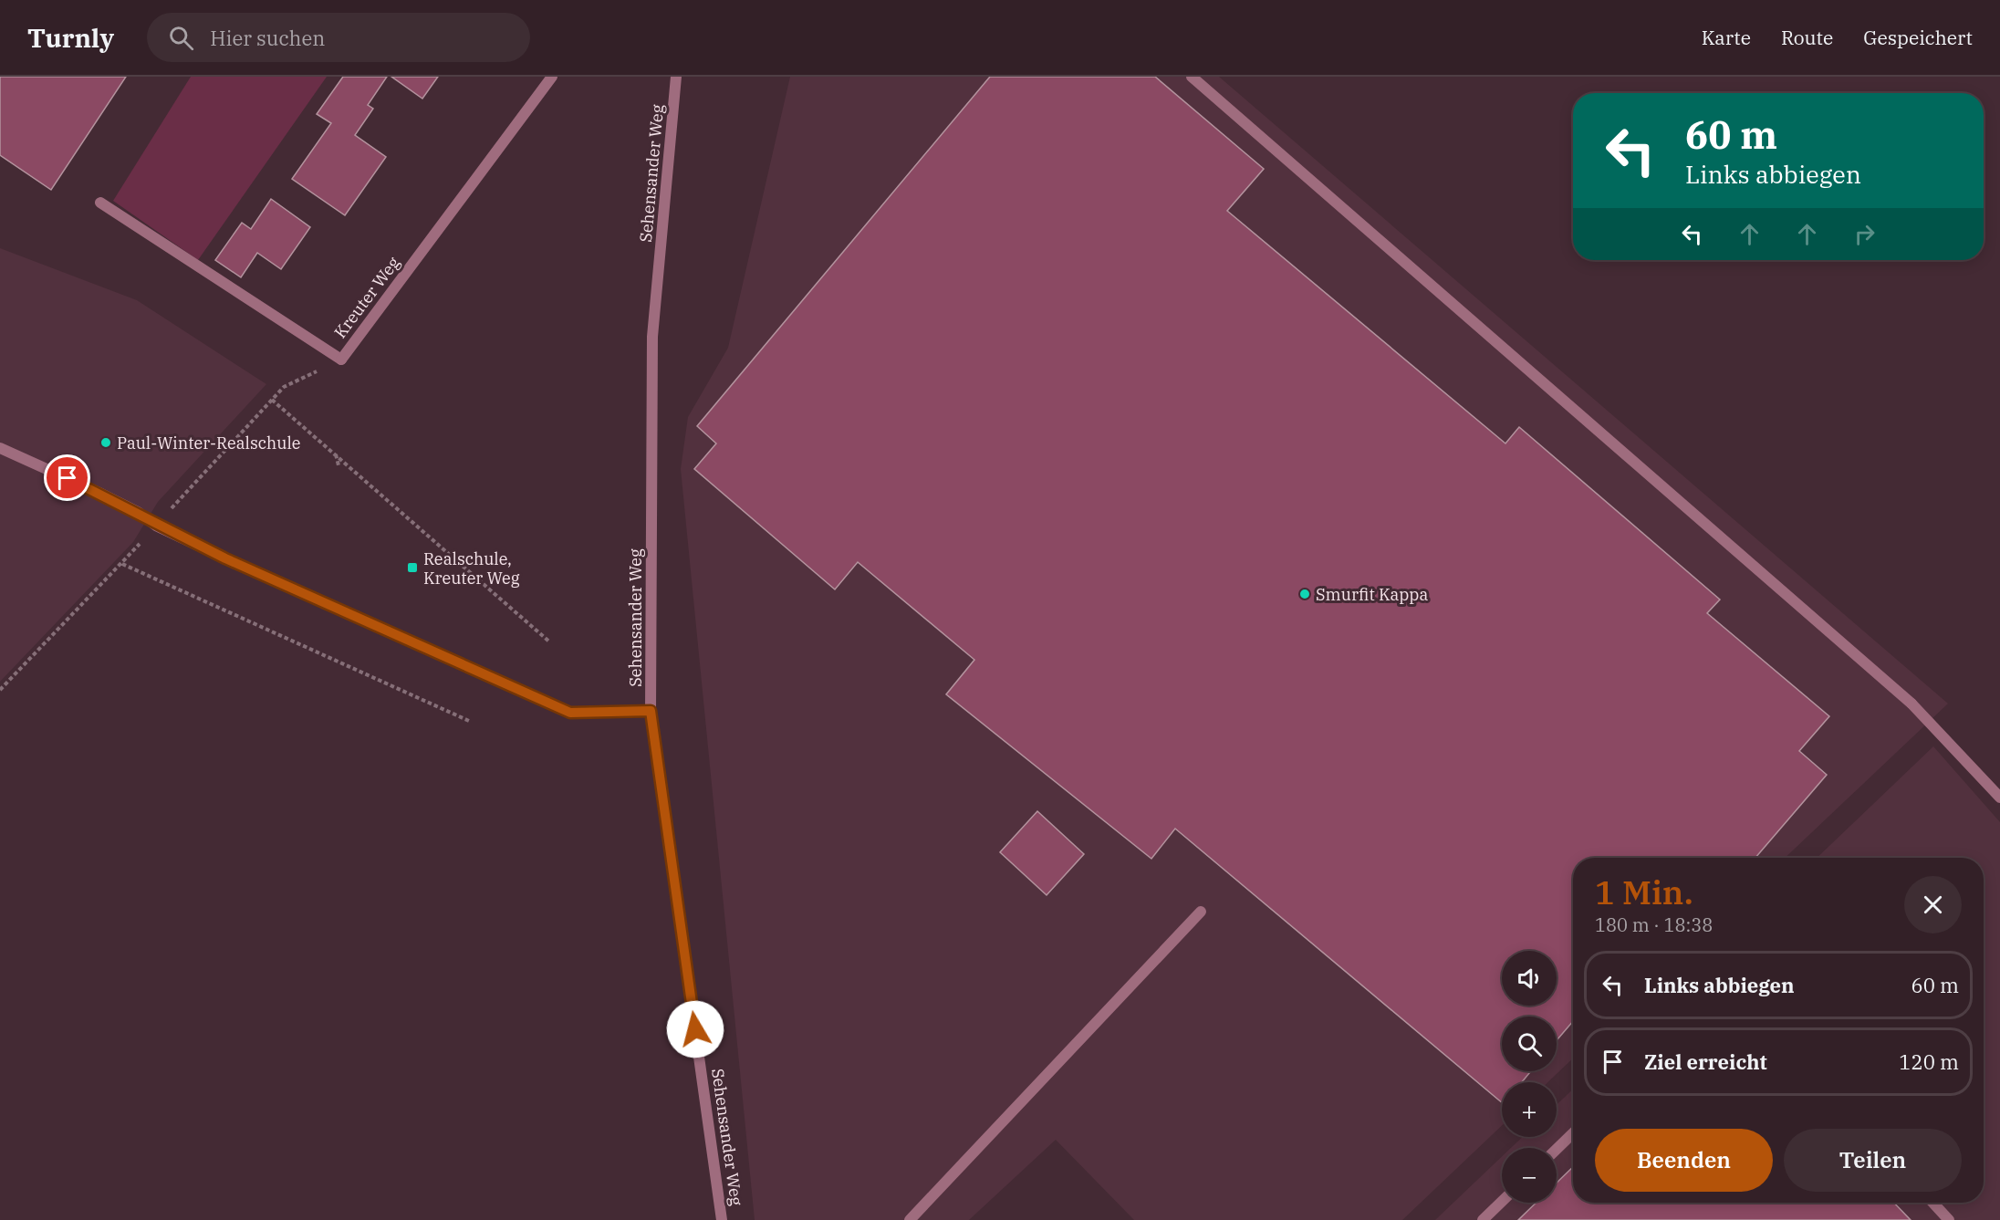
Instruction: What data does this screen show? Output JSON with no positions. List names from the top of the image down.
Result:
{
  "streets": {
    "street": ["Sehensander Weg", "Kreuter Weg"]
  },
  "places": {
    "other": ["Paul-Winter-Realschule", "Smurfit Kappa"],
    "transit": ["Realschule, Kreuter Weg"]
  },
  "page": {
    "header": "Turnly",
    "search": "Hier suchen",
    "nav": ["Karte", "Route", "Gespeichert"],
    "turn": ["60 m", "Links abbiegen"],
    "heading": ["1 Min.", "180 m · 18:38"],
    "map_buttons": ["+", "−"],
    "list": [
      {
        "name": "Links abbiegen",
        "value": "60 m"
      },
      {
        "name": "Ziel erreicht",
        "value": "120 m"
      }
    ],
    "buttons": ["Beenden", "Teilen"]
  }
}
